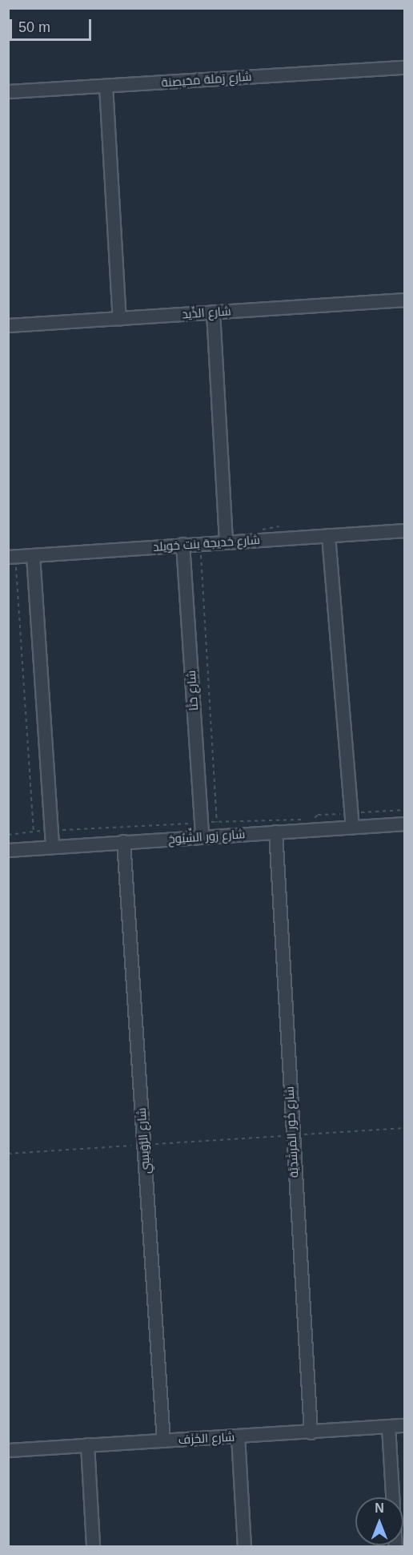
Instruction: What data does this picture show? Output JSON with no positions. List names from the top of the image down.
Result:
{
  "streets": {
    "street": [
      "شارع رَملة محَيصنة",
      "شارع الذِّيد",
      "شارع خديجة بنت خويلد",
      "شارع حَتَّا",
      "شارع زور الشِّيُوخ",
      "شارع خُور المَرشَدِيَّة",
      "شارع الرُّوَيسِي",
      "شارع الخَزَف"
    ]
  },
  "crossings": [
    ["شارع خديجة بنت خويلد", "شارع حَتَّا"],
    ["شارع حَتَّا", "شارع زور الشِّيُوخ"],
    ["شارع زور الشِّيُوخ", "شارع خُور المَرشَدِيَّة"],
    ["شارع زور الشِّيُوخ", "شارع الرُّوَيسِي"],
    ["شارع خُور المَرشَدِيَّة", "شارع الخَزَف"],
    ["شارع الرُّوَيسِي", "شارع الخَزَف"]
  ],
  "scale_bar": "50 m",
  "north": "top"
}
